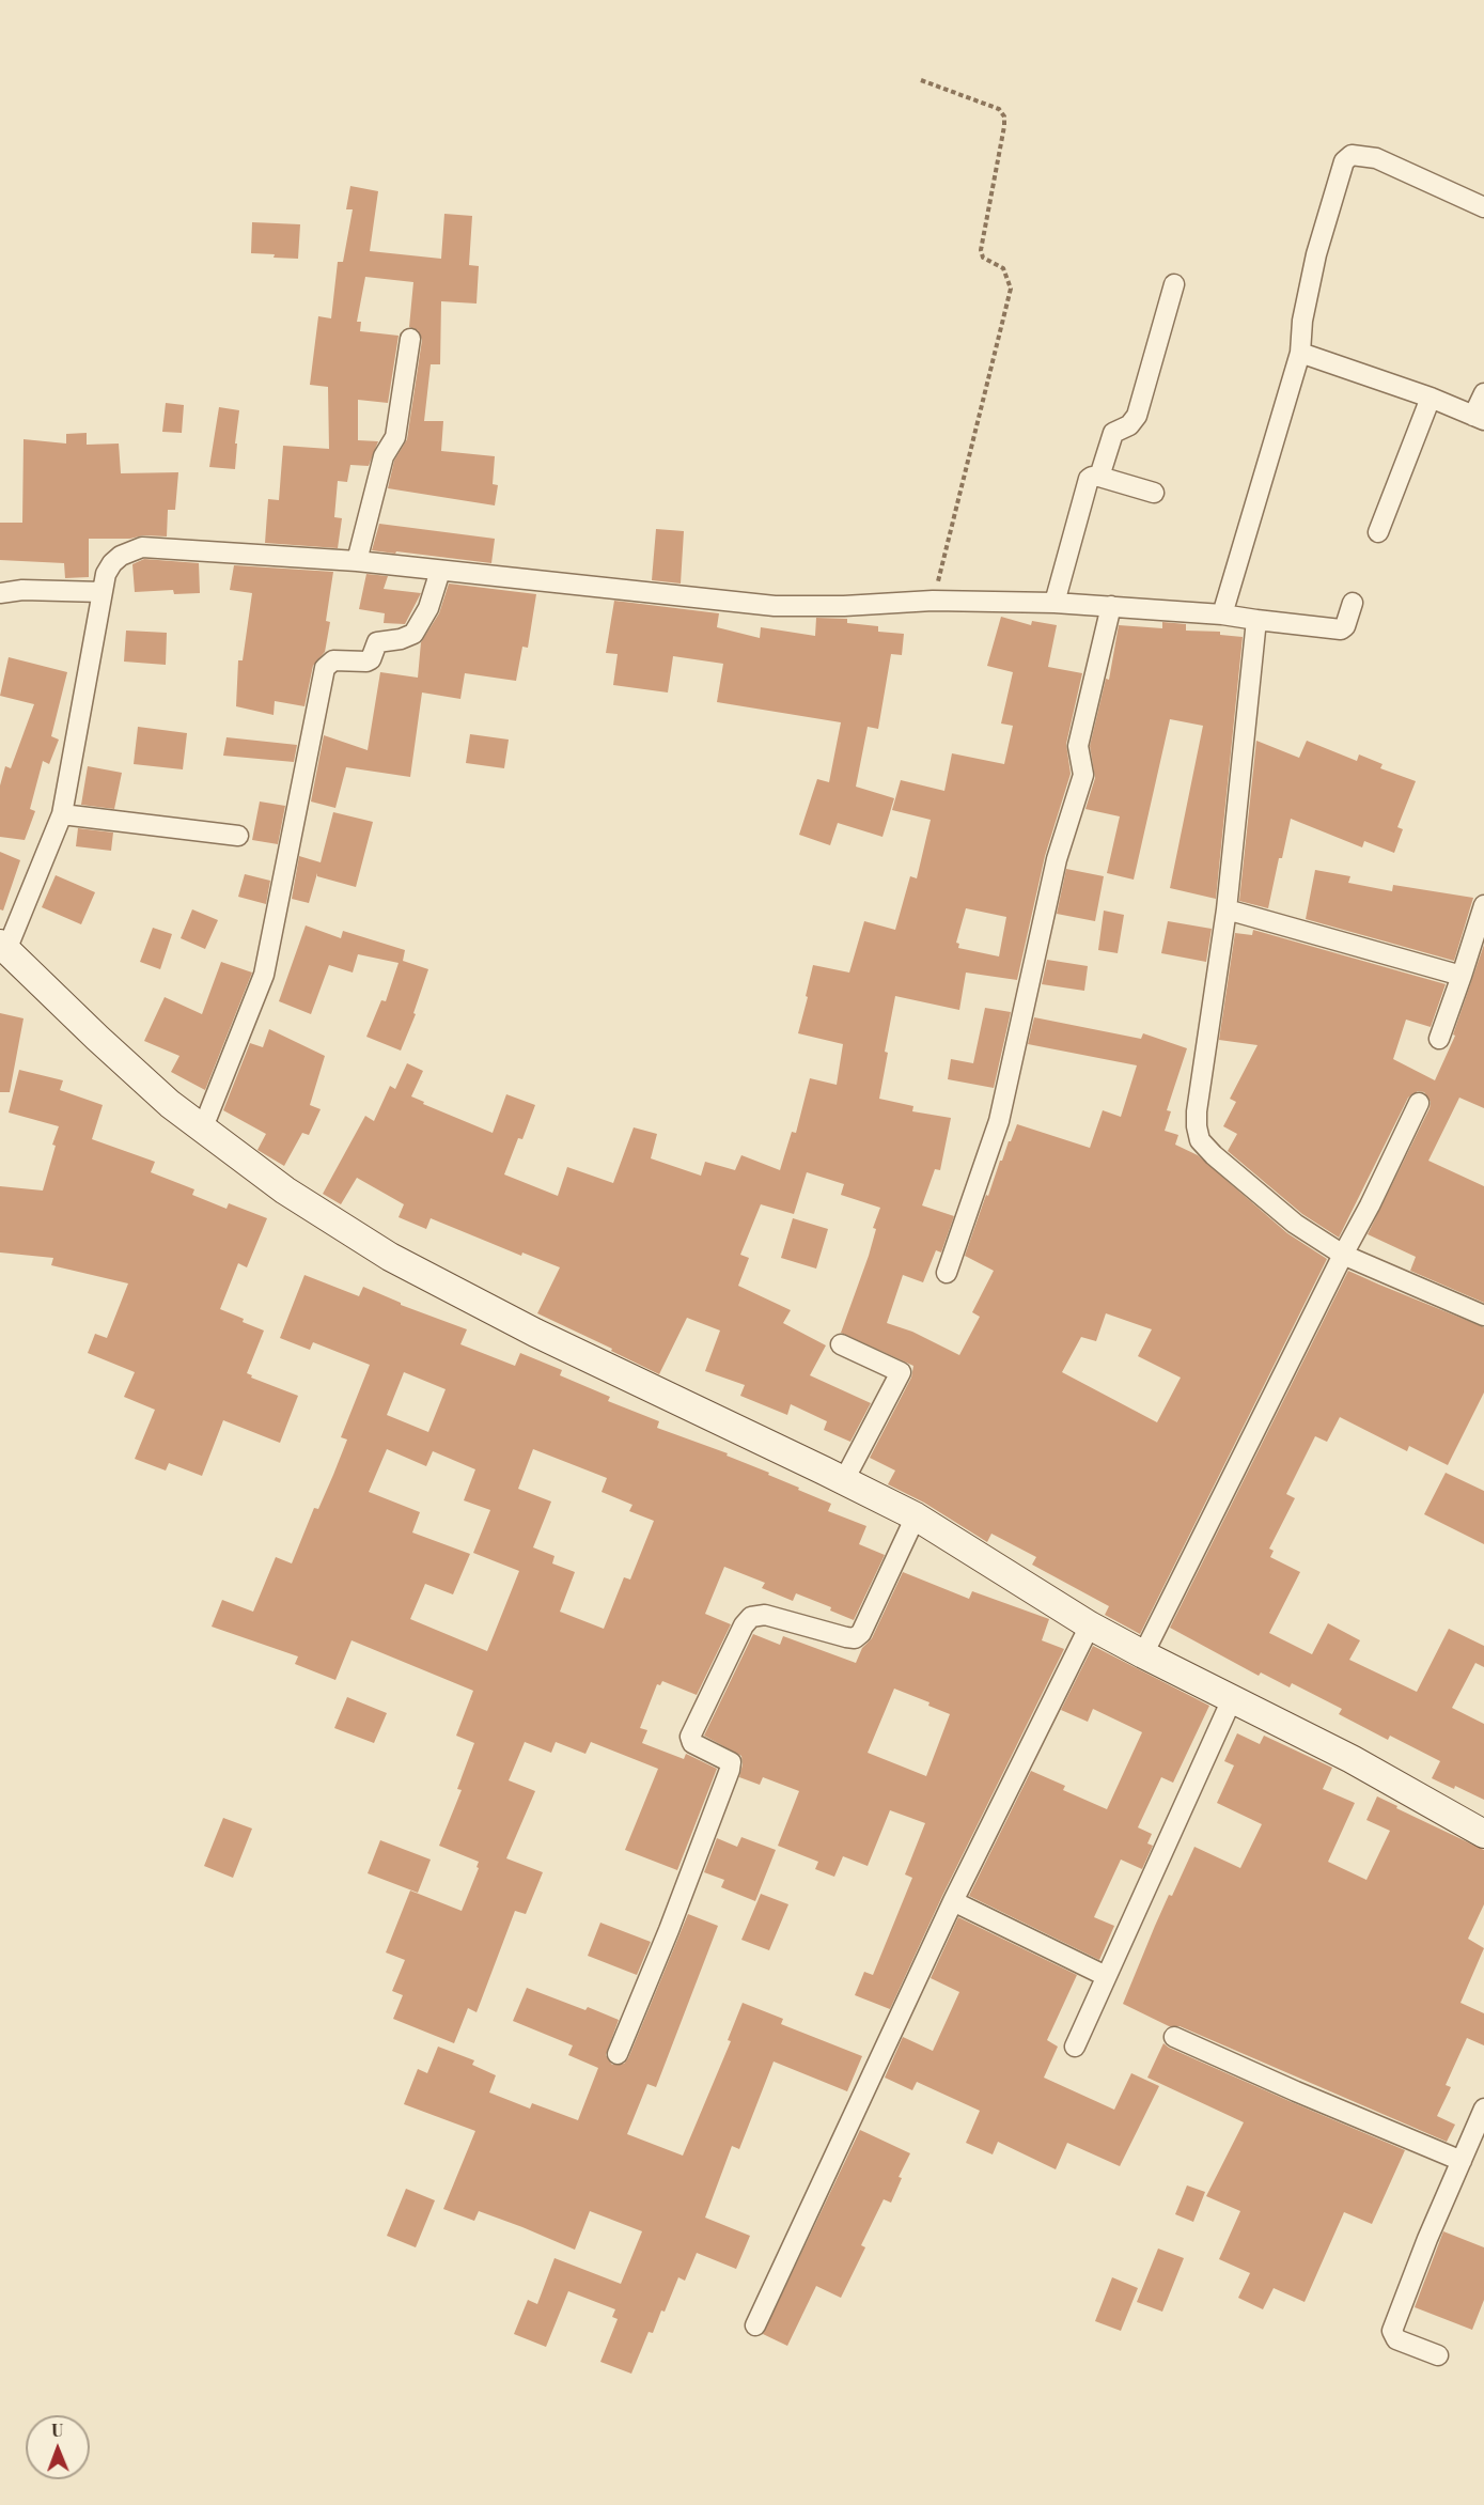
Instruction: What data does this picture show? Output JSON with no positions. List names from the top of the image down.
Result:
{
  "north": "top"
}
